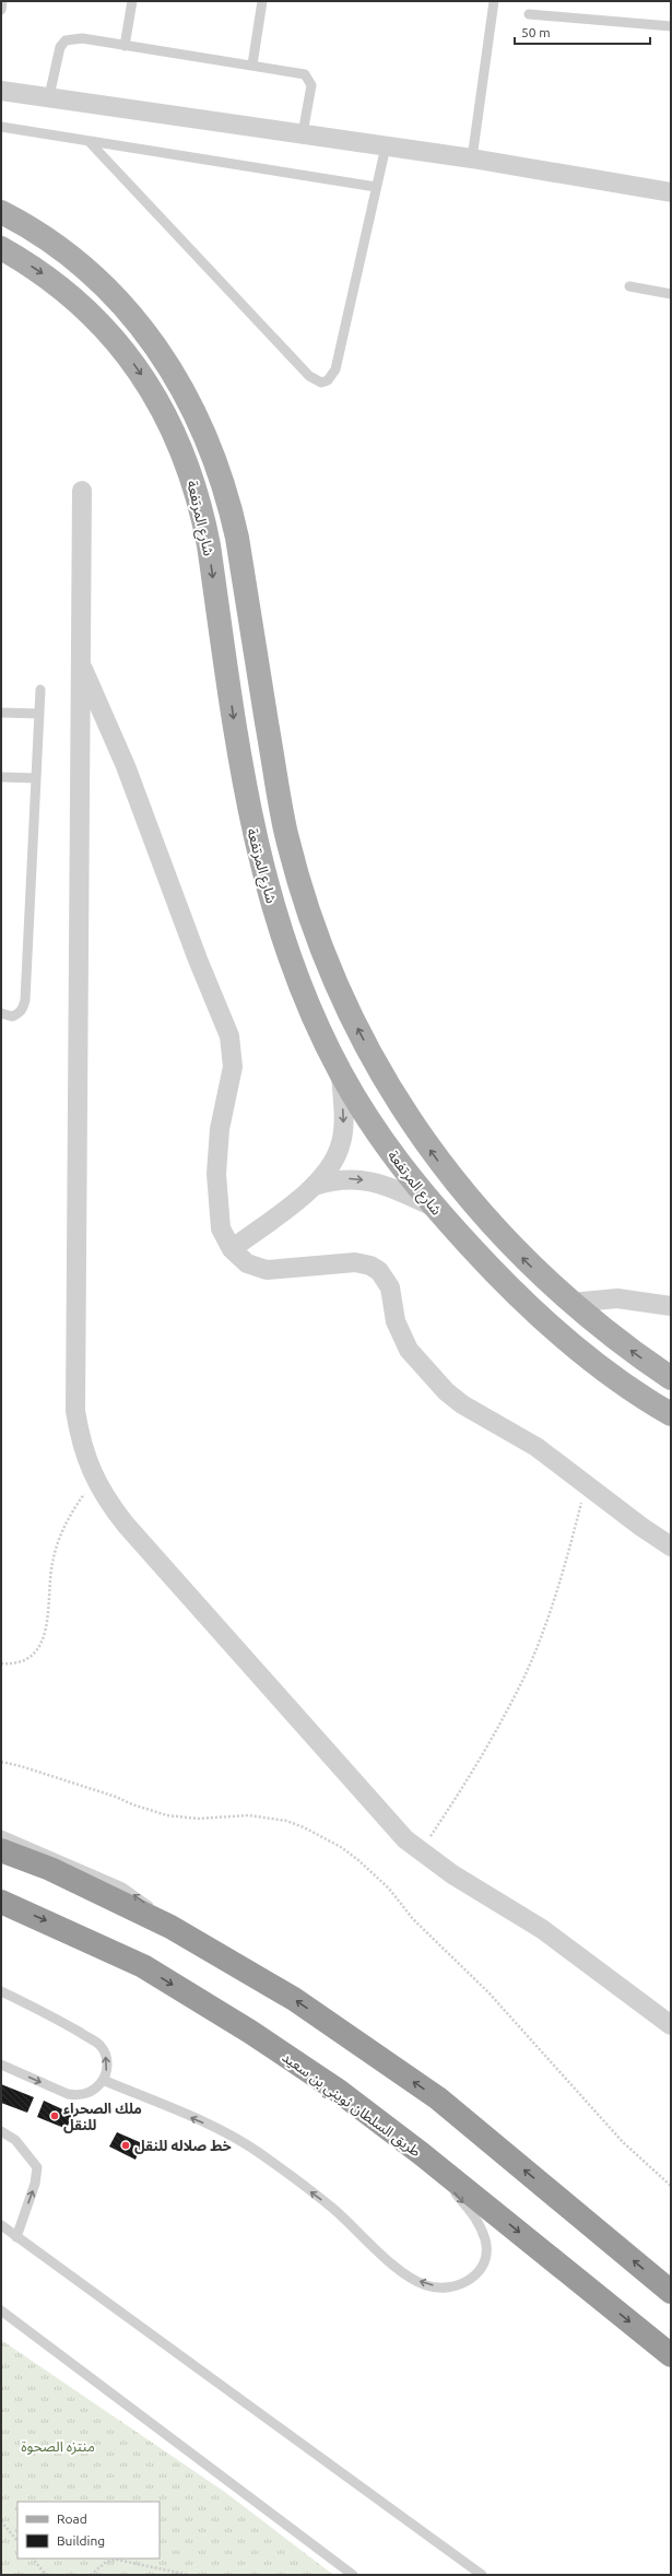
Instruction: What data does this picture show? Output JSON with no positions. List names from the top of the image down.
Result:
{
  "streets": {
    "highway": ["طريق السلطان ثويني بن سعيد"],
    "main road": ["شارع المرتفعة"]
  },
  "parks": ["منتزه الصحوة"],
  "places": ["ملك الصحراء للنقل", "خط صلاله للنقل"],
  "legend": ["Road", "Building"],
  "scale_bar": "50 m"
}
